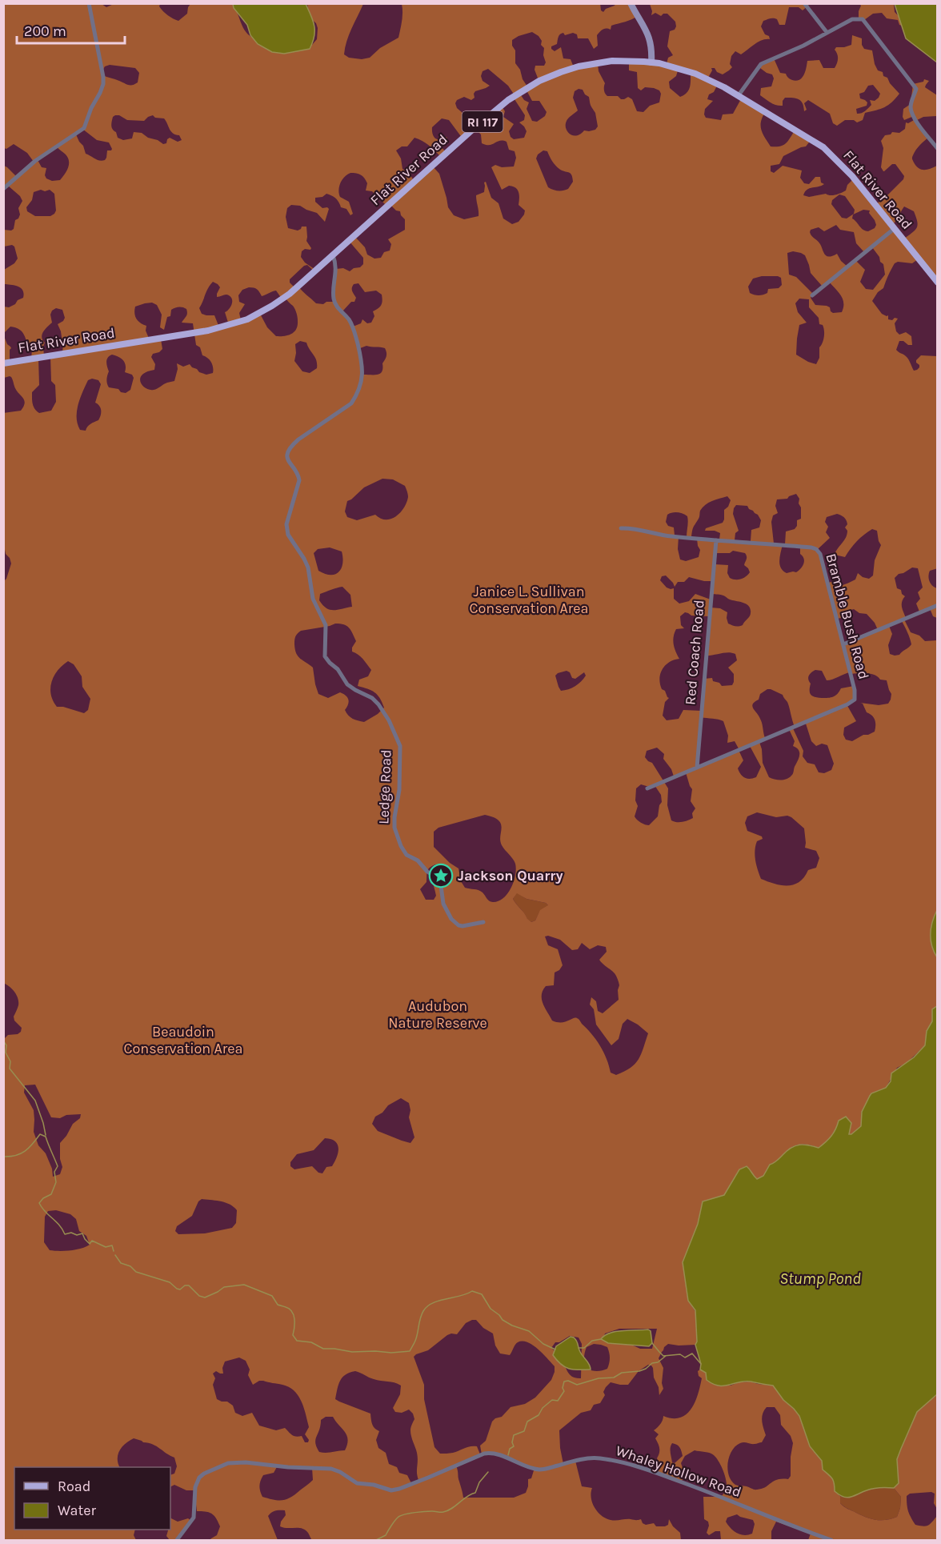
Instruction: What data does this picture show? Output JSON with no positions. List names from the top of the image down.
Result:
{
  "streets": {
    "main road": ["RI 117", "Flat River Road"],
    "street": [
      "Bramble Bush Road",
      "Red Coach Road",
      "Ledge Road",
      "Whaley Hollow Road"
    ]
  },
  "crossings": [
    ["Flat River Road", "Ledge Road"],
    ["Bramble Bush Road", "Red Coach Road"]
  ],
  "water": ["Stump Pond"],
  "parks": ["Janice L. Sullivan Conservation Area", "Audubon Nature Reserve", "Beaudoin Conservation Area"],
  "places": {
    "place": ["Jackson Quarry"]
  },
  "legend": ["Road", "Water"],
  "scale_bar": "200 m"
}
